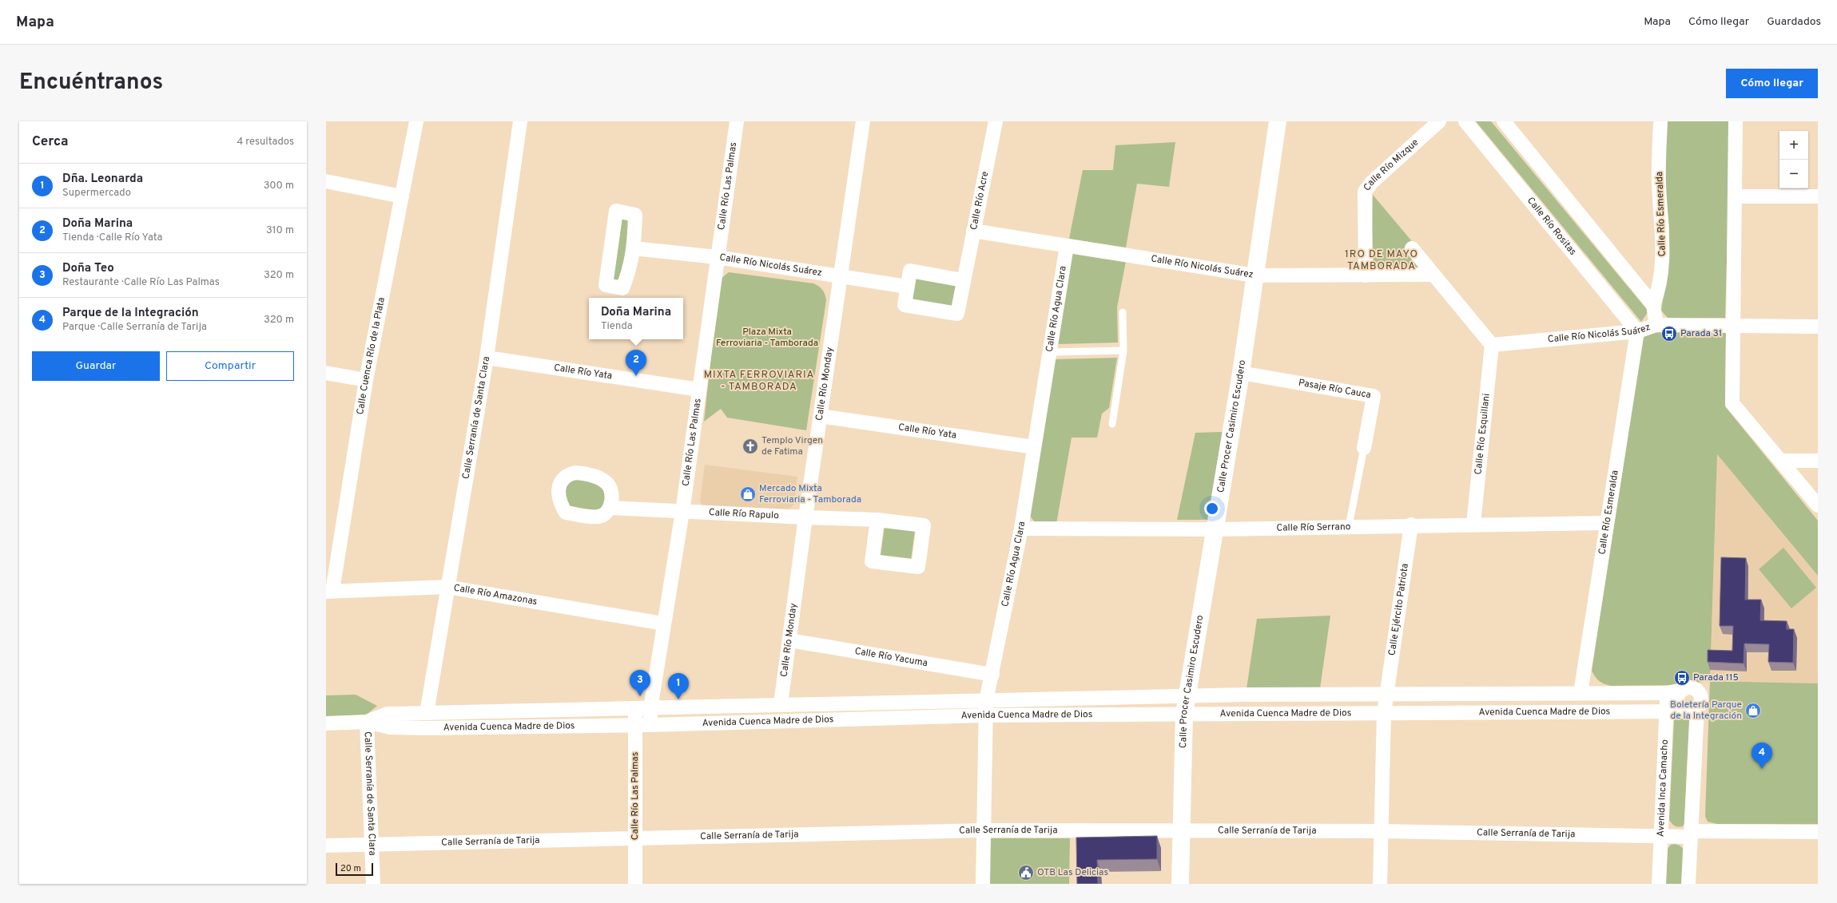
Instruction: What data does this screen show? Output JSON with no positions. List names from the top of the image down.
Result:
{
  "streets": {
    "main road": ["Calle Procer Casimiro Escudero"],
    "street": [
      "Calle Río Mizque",
      "Calle Río Las Palmas",
      "Calle Río Acre",
      "Calle Río Esmeralda",
      "Calle Río Rositas",
      "Calle Río Nicolás Suárez",
      "Calle Río Agua Clara",
      "Calle Cuenca Río de la Plata",
      "Calle Río Yata",
      "Calle Río Monday",
      "Pasaje Río Cauca",
      "Calle Serranía de Santa Clara",
      "Calle Río Esquillani",
      "Calle Río Rapulo",
      "Calle Río Serrano",
      "Calle Río Amazonas",
      "Calle Ejército Patriota",
      "Calle Río Yacuma",
      "Avenida Cuenca Madre de Dios",
      "Avenida Inca Camacho",
      "Calle Serranía de Tarija"
    ]
  },
  "crossings": [
    ["Calle Río Mizque", "Calle Río Nicolás Suárez"],
    ["Calle Río Las Palmas", "Calle Río Nicolás Suárez"],
    ["Calle Río Las Palmas", "Calle Río Yata"],
    ["Calle Río Las Palmas", "Calle Río Rapulo"],
    ["Calle Río Las Palmas", "Calle Río Amazonas"],
    ["Calle Río Las Palmas", "Avenida Cuenca Madre de Dios"],
    ["Calle Río Las Palmas", "Calle Serranía de Tarija"],
    ["Calle Río Acre", "Calle Río Nicolás Suárez"],
    ["Calle Río Esmeralda", "Calle Río Rositas"],
    ["Calle Río Esmeralda", "Calle Río Nicolás Suárez"],
    ["Calle Río Esmeralda", "Calle Río Serrano"],
    ["Calle Río Esmeralda", "Avenida Cuenca Madre de Dios"],
    ["Calle Río Rositas", "Calle Río Nicolás Suárez"],
    ["Calle Río Nicolás Suárez", "Calle Río Agua Clara"],
    ["Calle Río Nicolás Suárez", "Calle Río Monday"],
    ["Calle Río Nicolás Suárez", "Calle Procer Casimiro Escudero"],
    ["Calle Río Nicolás Suárez", "Calle Río Esquillani"],
    ["Calle Río Agua Clara", "Calle Río Yata"],
    ["Calle Río Agua Clara", "Calle Río Serrano"],
    ["Calle Río Agua Clara", "Calle Río Yacuma"],
    ["Calle Río Agua Clara", "Avenida Cuenca Madre de Dios"],
    ["Calle Río Agua Clara", "Calle Serranía de Tarija"],
    ["Calle Cuenca Río de la Plata", "Calle Río Amazonas"],
    ["Calle Río Yata", "Calle Río Monday"],
    ["Calle Río Yata", "Calle Serranía de Santa Clara"],
    ["Calle Río Monday", "Calle Río Rapulo"],
    ["Calle Río Monday", "Calle Río Yacuma"],
    ["Calle Río Monday", "Avenida Cuenca Madre de Dios"],
    ["Pasaje Río Cauca", "Calle Procer Casimiro Escudero"],
    ["Pasaje Río Cauca", "Calle Río Serrano"],
    ["Calle Serranía de Santa Clara", "Calle Río Amazonas"],
    ["Calle Serranía de Santa Clara", "Avenida Cuenca Madre de Dios"],
    ["Calle Serranía de Santa Clara", "Calle Serranía de Tarija"],
    ["Calle Procer Casimiro Escudero", "Calle Río Serrano"],
    ["Calle Procer Casimiro Escudero", "Avenida Cuenca Madre de Dios"],
    ["Calle Procer Casimiro Escudero", "Calle Serranía de Tarija"],
    ["Calle Río Esquillani", "Calle Río Serrano"],
    ["Calle Río Serrano", "Calle Ejército Patriota"],
    ["Calle Ejército Patriota", "Avenida Cuenca Madre de Dios"],
    ["Avenida Cuenca Madre de Dios", "Avenida Inca Camacho"],
    ["Avenida Inca Camacho", "Calle Serranía de Tarija"]
  ],
  "districts": ["1RO DE MAYO TAMBORADA", "MIXTA FERROVIARIA - TAMBORADA"],
  "parks": ["Plaza Mixta Ferroviaria - Tamborada"],
  "places": {
    "bus stop": ["Parada 31", "Parada 115"],
    "church": ["Templo Virgen de Fatima"],
    "shop": ["Mercado Mixta Ferroviaria - Tamborada", "Boletería Parque de la Integración"],
    "public building": ["OTB Las Delicias"]
  },
  "scale_bar": "20 m",
  "page": {
    "header": "Mapa",
    "nav": ["Mapa", "Cómo llegar", "Guardados"],
    "title": "Encuéntranos",
    "buttons": [
      "Cómo llegar",
      ["Guardar", "Compartir"]
    ],
    "heading": ["Cerca", "4 resultados"],
    "map_buttons": ["+", "−"],
    "list": [
      {
        "mark": "1",
        "name": "Dña. Leonarda",
        "note": "Supermercado",
        "value": "300 m"
      },
      {
        "mark": "2",
        "name": "Doña Marina",
        "note": "Tienda · Calle Río Yata",
        "value": "310 m"
      },
      {
        "mark": "3",
        "name": "Doña Teo",
        "note": "Restaurante · Calle Río Las Palmas",
        "value": "320 m"
      },
      {
        "mark": "4",
        "name": "Parque de la Integración",
        "note": "Parque · Calle Serranía de Tarija",
        "value": "320 m"
      }
    ],
    "popup": ["Doña Marina", "Tienda"],
    "pins": [
      "2",
      "3",
      "1",
      "4"
    ],
    "scale": "20 m"
  }
}
